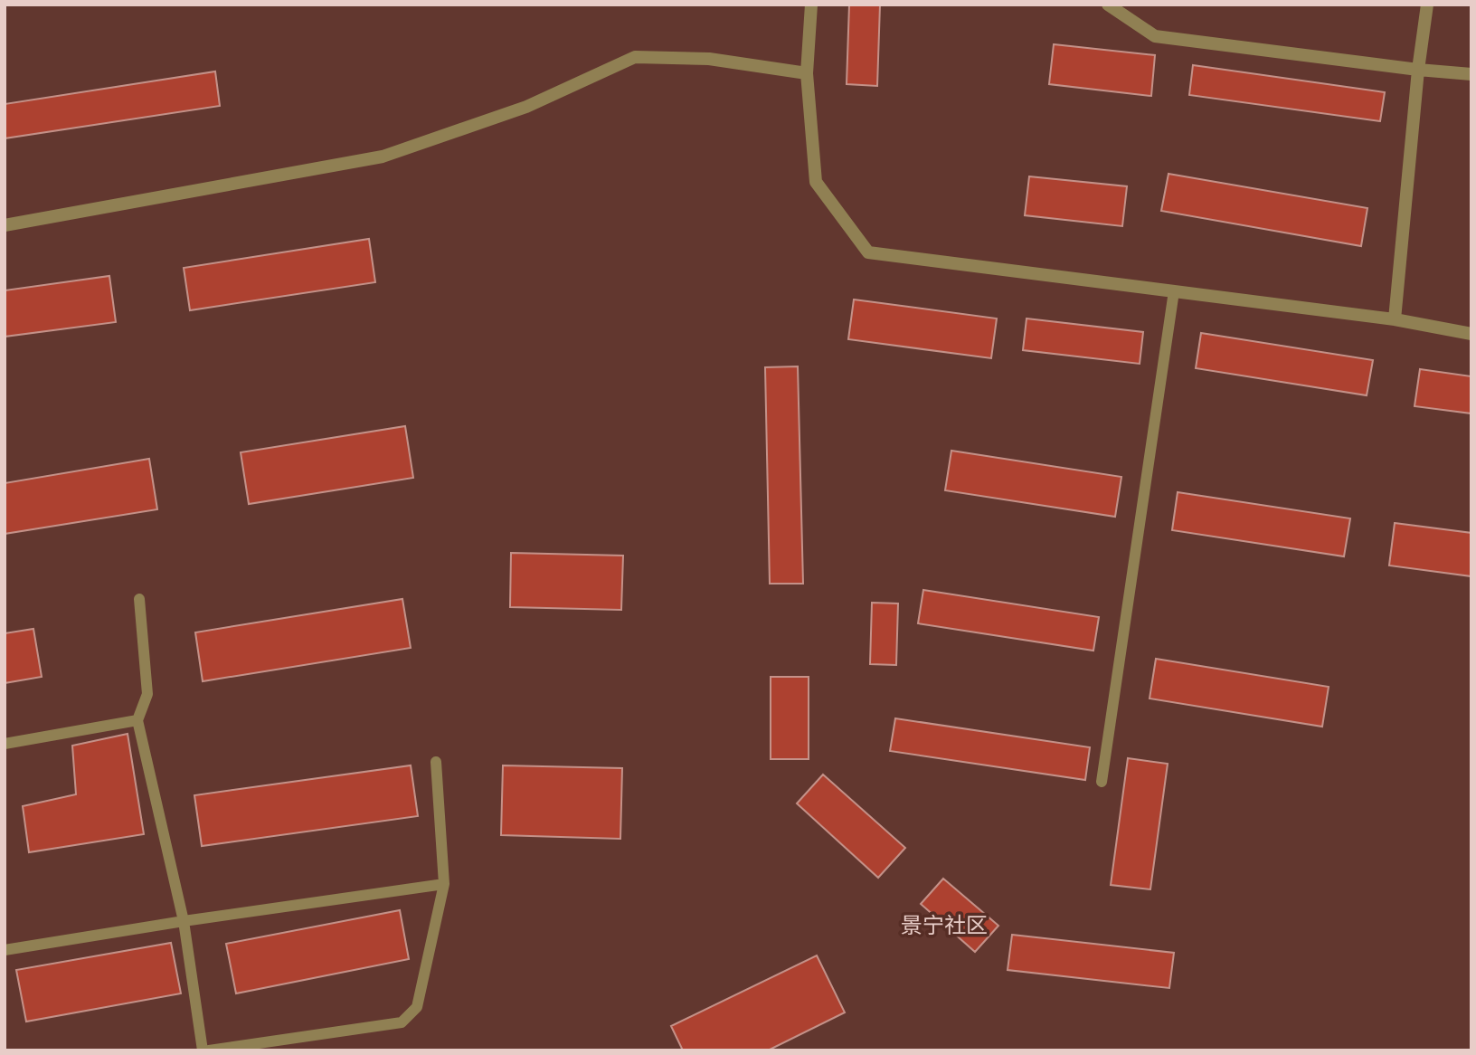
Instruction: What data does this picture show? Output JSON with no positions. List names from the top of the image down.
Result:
{
  "districts": ["景宁社区"]
}
